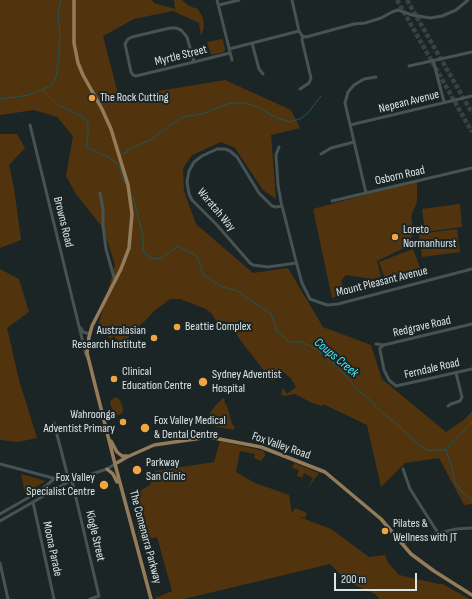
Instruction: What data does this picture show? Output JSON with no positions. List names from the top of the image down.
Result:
{
  "streets": {
    "main road": ["Fox Valley Road", "The Comenarra Parkway"],
    "street": [
      "Myrtle Street",
      "Nepean Avenue",
      "Osborn Road",
      "Waratah Way",
      "Browns Road",
      "Mount Pleasant Avenue",
      "Redgrave Road",
      "Ferndale Road",
      "Kiogle Street",
      "Moona Parade"
    ]
  },
  "crossings": [
    ["Waratah Way", "Mount Pleasant Avenue"],
    ["Browns Road", "The Comenarra Parkway"],
    ["Redgrave Road", "Ferndale Road"],
    ["Fox Valley Road", "Kiogle Street"],
    ["Fox Valley Road", "The Comenarra Parkway"],
    ["Fox Valley Road", "Moona Parade"]
  ],
  "water": ["Coups Creek"],
  "places": [
    "The Rock Cutting",
    "Loreto Normanhurst",
    "Beattie Complex",
    "Australasian Research Institute",
    "Clinical Education Centre",
    "Sydney Adventist Hospital",
    "Wahroonga Adventist Primary",
    "Fox Valley Medical & Dental Centre",
    "Parkway San Clinic",
    "Fox Valley Specialist Centre",
    "Pilates & Wellness with JT"
  ],
  "scale_bar": "200 m"
}
